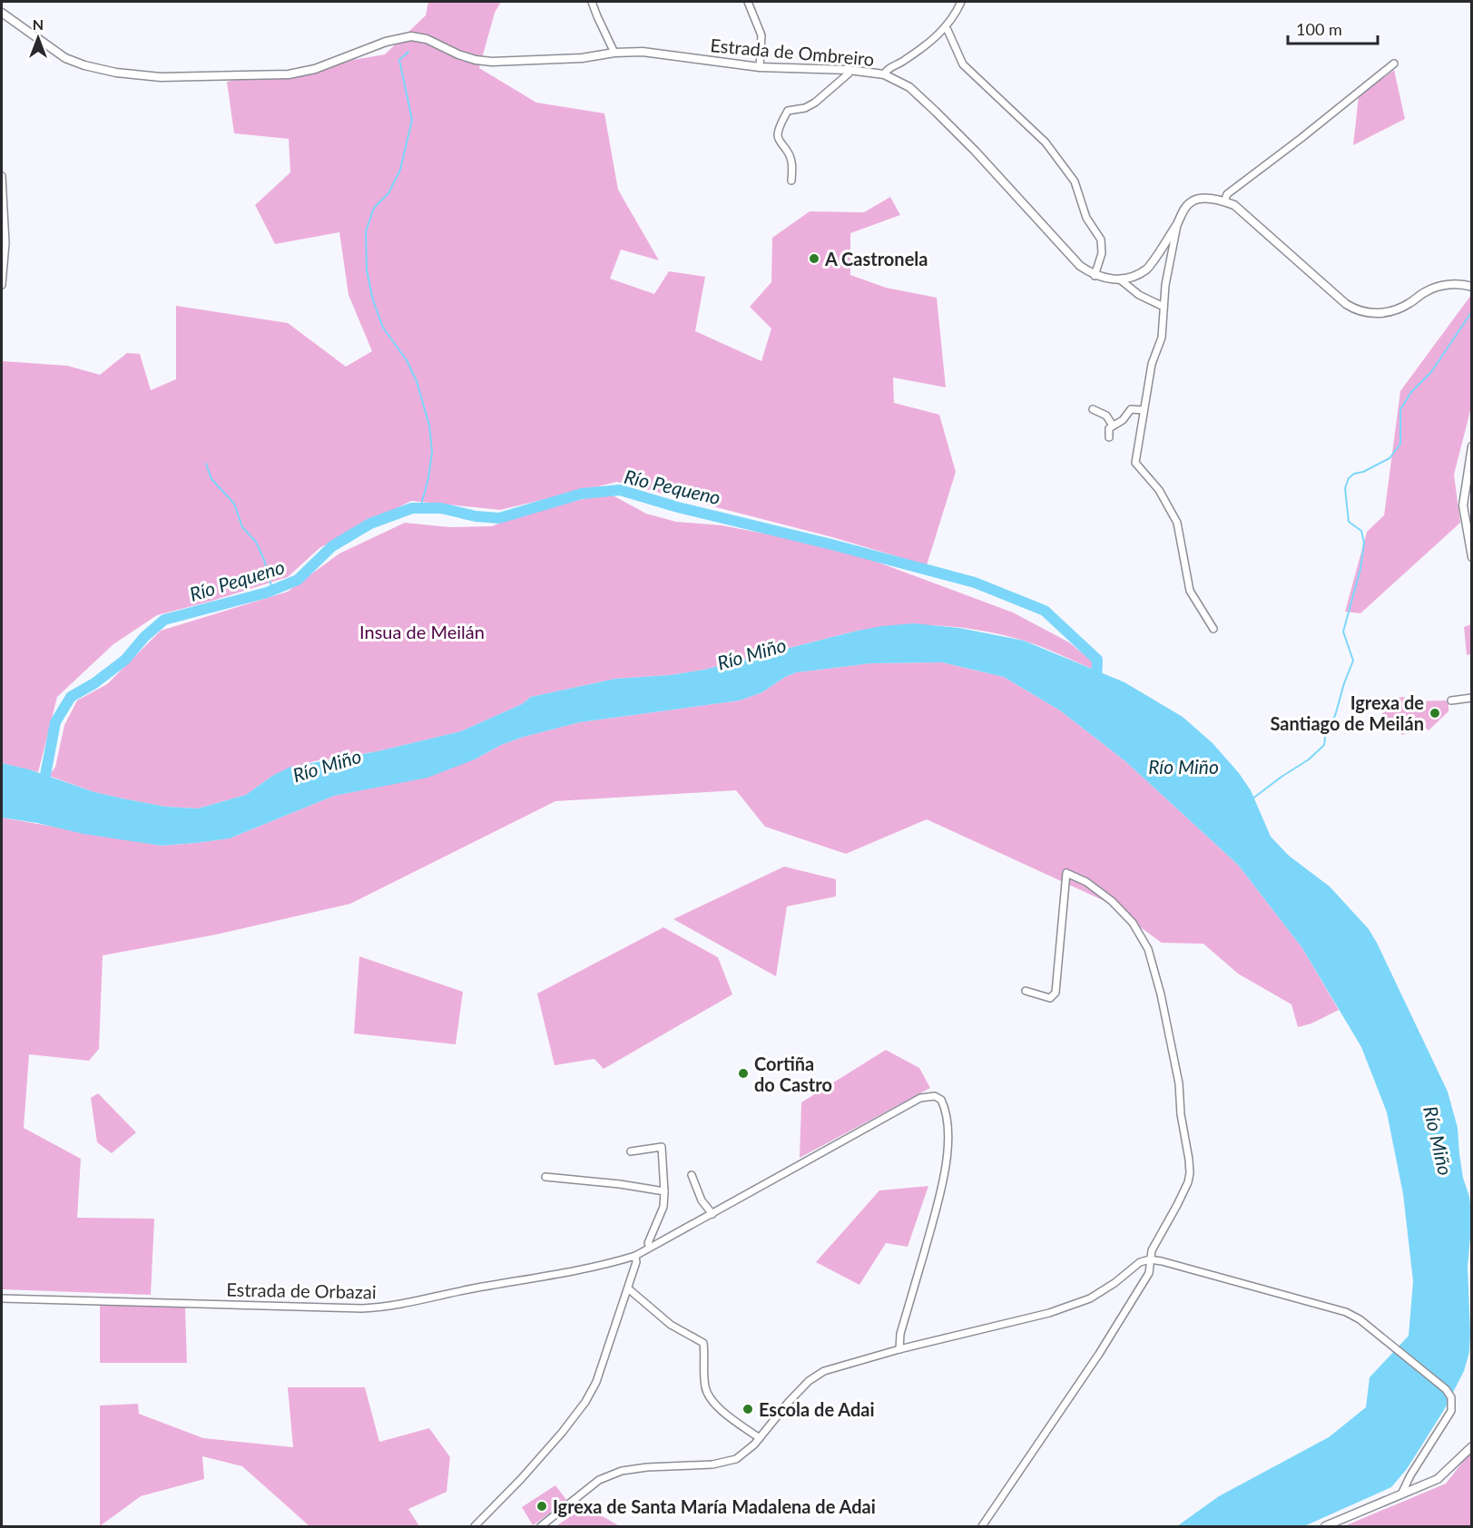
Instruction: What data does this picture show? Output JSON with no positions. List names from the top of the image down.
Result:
{
  "streets": {
    "street": ["Estrada de Ombreiro", "Estrada de Orbazai"]
  },
  "water": ["Río Pequeno", "Río Miño"],
  "parks": ["Insua de Meilán"],
  "places": [
    "A Castronela",
    "Igrexa de Santiago de Meilán",
    "Cortiña do Castro",
    "Escola de Adai",
    "Igrexa de Santa María Madalena de Adai"
  ],
  "scale_bar": "100 m",
  "north": "top"
}
